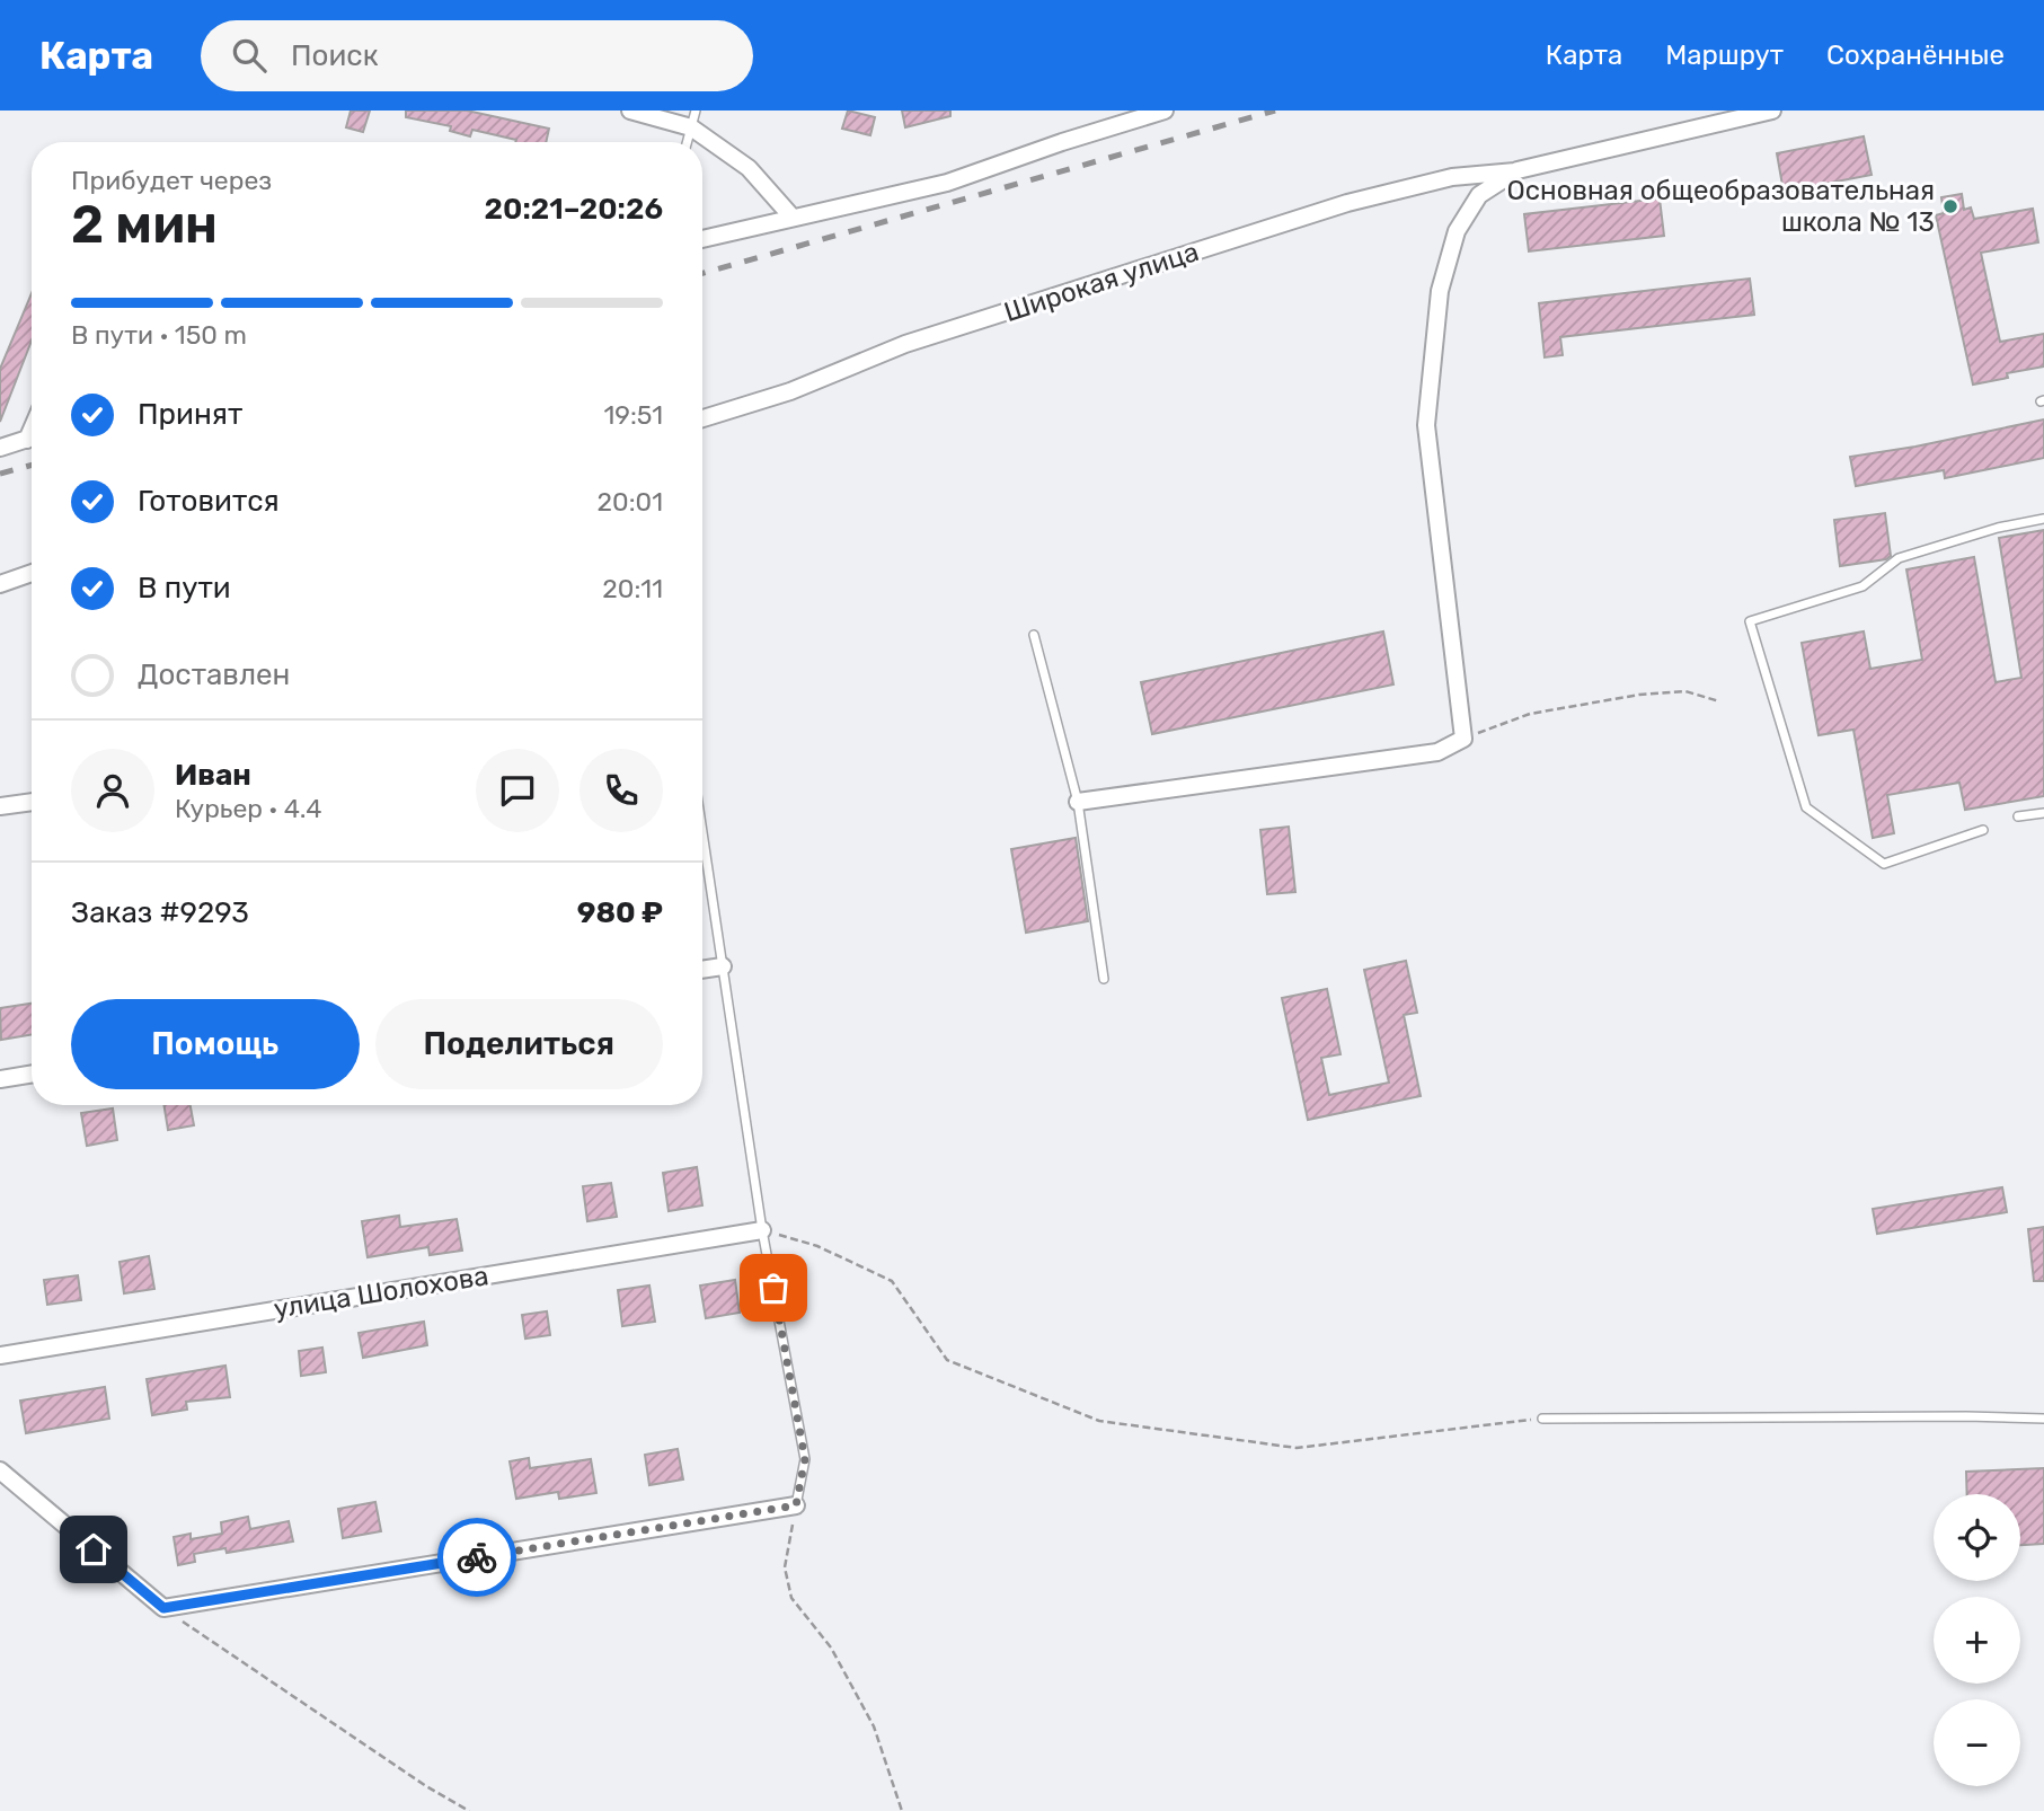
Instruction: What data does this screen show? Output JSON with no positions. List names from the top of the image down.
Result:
{
  "streets": {
    "street": ["Широкая улица", "улица Шолохова"]
  },
  "places": ["Основная общеобразовательная школа № 13"],
  "page": {
    "header": "Карта",
    "search": "Поиск",
    "nav": ["Карта", "Маршрут", "Сохранённые"],
    "heading": ["2 мин", "Прибудет через", "20:21–20:26"],
    "panel": [
      "Иван",
      "Курьер · 4.4",
      "Заказ #9293",
      "980 ₽"
    ],
    "bar": "В пути · 150 m",
    "list": [
      ["Принят", "19:51"],
      ["Готовится", "20:01"],
      ["В пути", "20:11"],
      "Доставлен"
    ],
    "buttons": ["Помощь", "Поделиться"],
    "map_buttons": ["+", "−"]
  }
}
